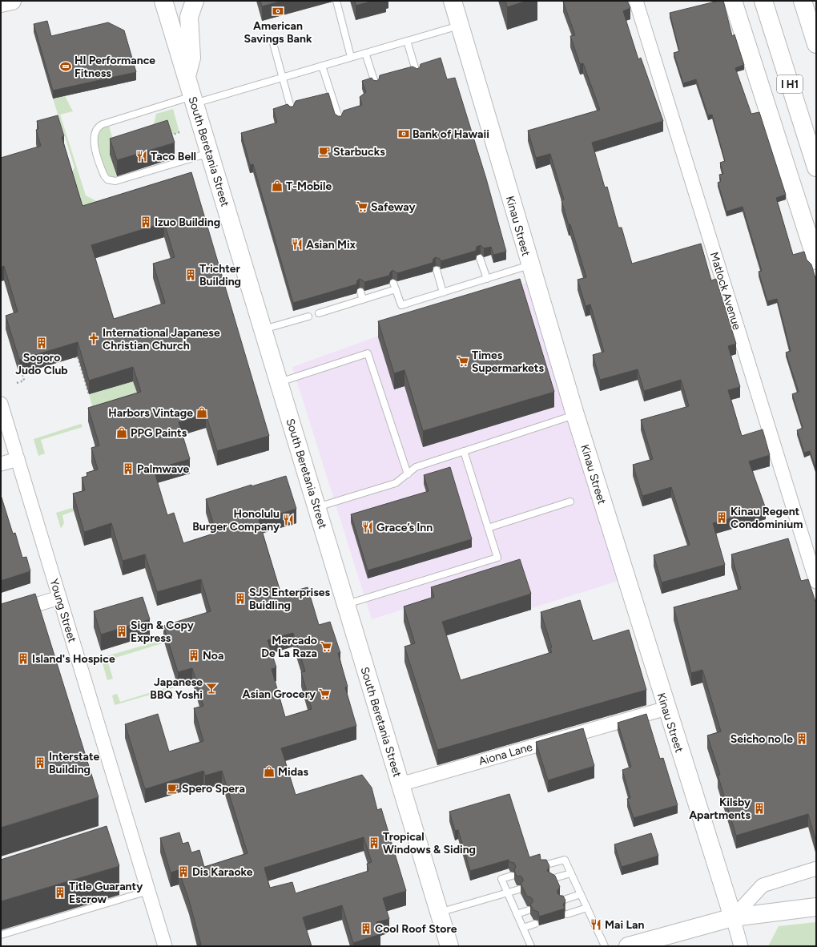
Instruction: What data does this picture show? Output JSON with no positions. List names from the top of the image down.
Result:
{
  "streets": {
    "main road": ["I H1", "South Beretania Street", "Kinau Street"],
    "street": ["Matlock Avenue", "Young Street", "Aiona Lane"]
  },
  "crossings": [
    ["South Beretania Street", "Aiona Lane"],
    ["Kinau Street", "Aiona Lane"]
  ],
  "places": {
    "bank": ["American Savings Bank", "Bank of Hawaii"],
    "sports": ["HI Performance Fitness"],
    "cafe": ["Starbucks", "Spero Spera"],
    "restaurant": [
      "Taco Bell",
      "Asian Mix",
      "Honolulu Burger Company",
      "Grace’s Inn",
      "Mai Lan"
    ],
    "shop": [
      "T-Mobile",
      "Harbors Vintage",
      "PPG Paints",
      "Midas"
    ],
    "supermarket": [
      "Safeway",
      "Times Supermarkets",
      "Mercado De La Raza",
      "Asian Grocery"
    ],
    "building": [
      "Izuo Building",
      "Trichter Building",
      "Sogoro Judo Club",
      "Palmwave",
      "Kinau Regent Condominium",
      "SJS Enterprises Buidling",
      "Sign & Copy Express",
      "Noa",
      "Island's Hospice",
      "Seicho no Ie",
      "Interstate Building",
      "Kilsby Apartments",
      "Tropical Windows & Siding",
      "Dis Karaoke",
      "Title Guaranty Escrow",
      "Cool Roof Store"
    ],
    "church": ["International Japanese Christian Church"],
    "bar": ["Japanese BBQ Yoshi"]
  }
}
